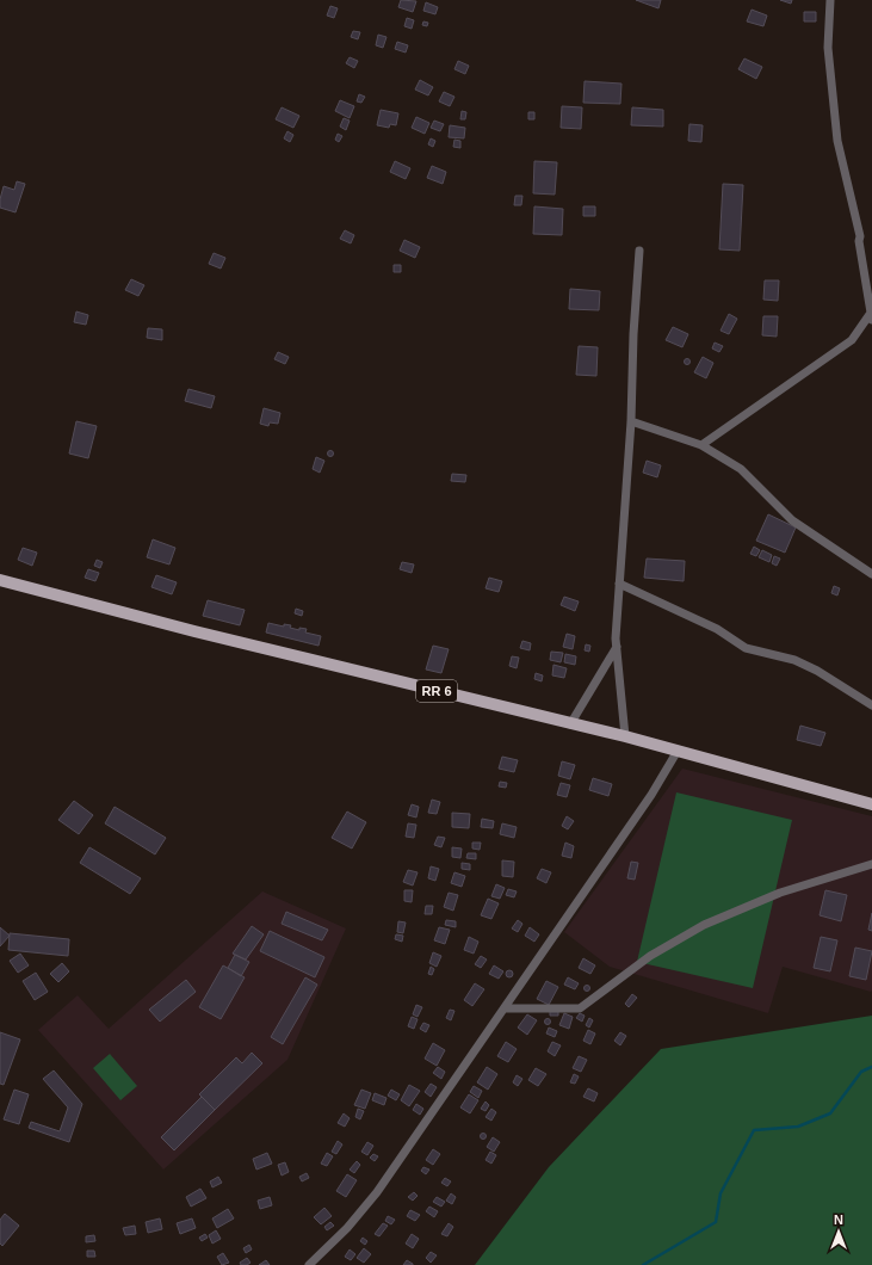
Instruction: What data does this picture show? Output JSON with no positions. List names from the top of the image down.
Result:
{
  "streets": {
    "main road": ["RR 6"]
  },
  "north": "top"
}
